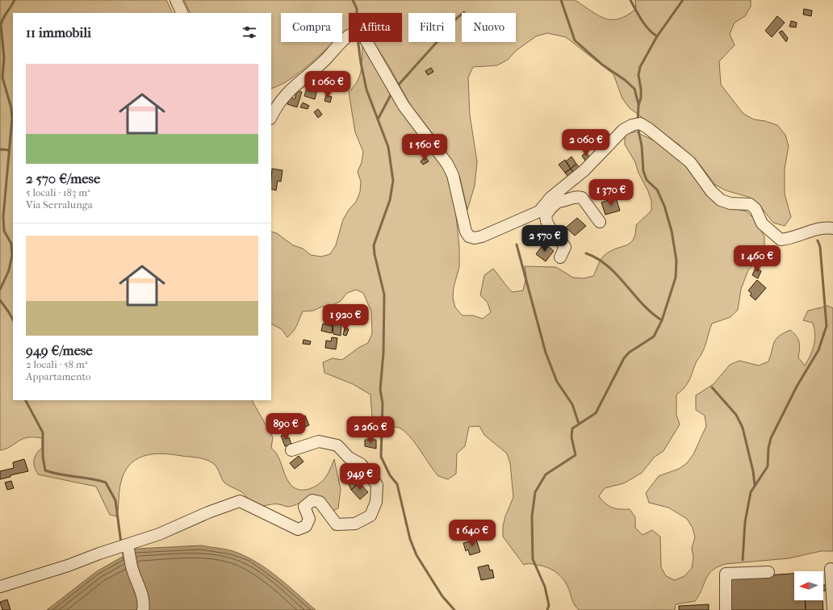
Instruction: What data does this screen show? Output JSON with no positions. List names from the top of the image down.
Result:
{
  "north": "left",
  "page": {
    "chip": [
      "Compra",
      "Affitta",
      "Filtri",
      "Nuovo"
    ],
    "heading": "11 immobili",
    "list": [
      {
        "name": "2 570 €/mese",
        "note": "5 locali · 183 m² · Via Serralunga"
      },
      {
        "name": "949 €/mese",
        "note": "2 locali · 58 m² · Appartamento"
      }
    ],
    "price": [
      "1 060 €",
      "2 060 €",
      "1 560 €",
      "1 370 €",
      "2 570 €",
      "1 460 €",
      "1 920 €",
      "890 €",
      "2 260 €",
      "949 €",
      "1 640 €"
    ]
  }
}
